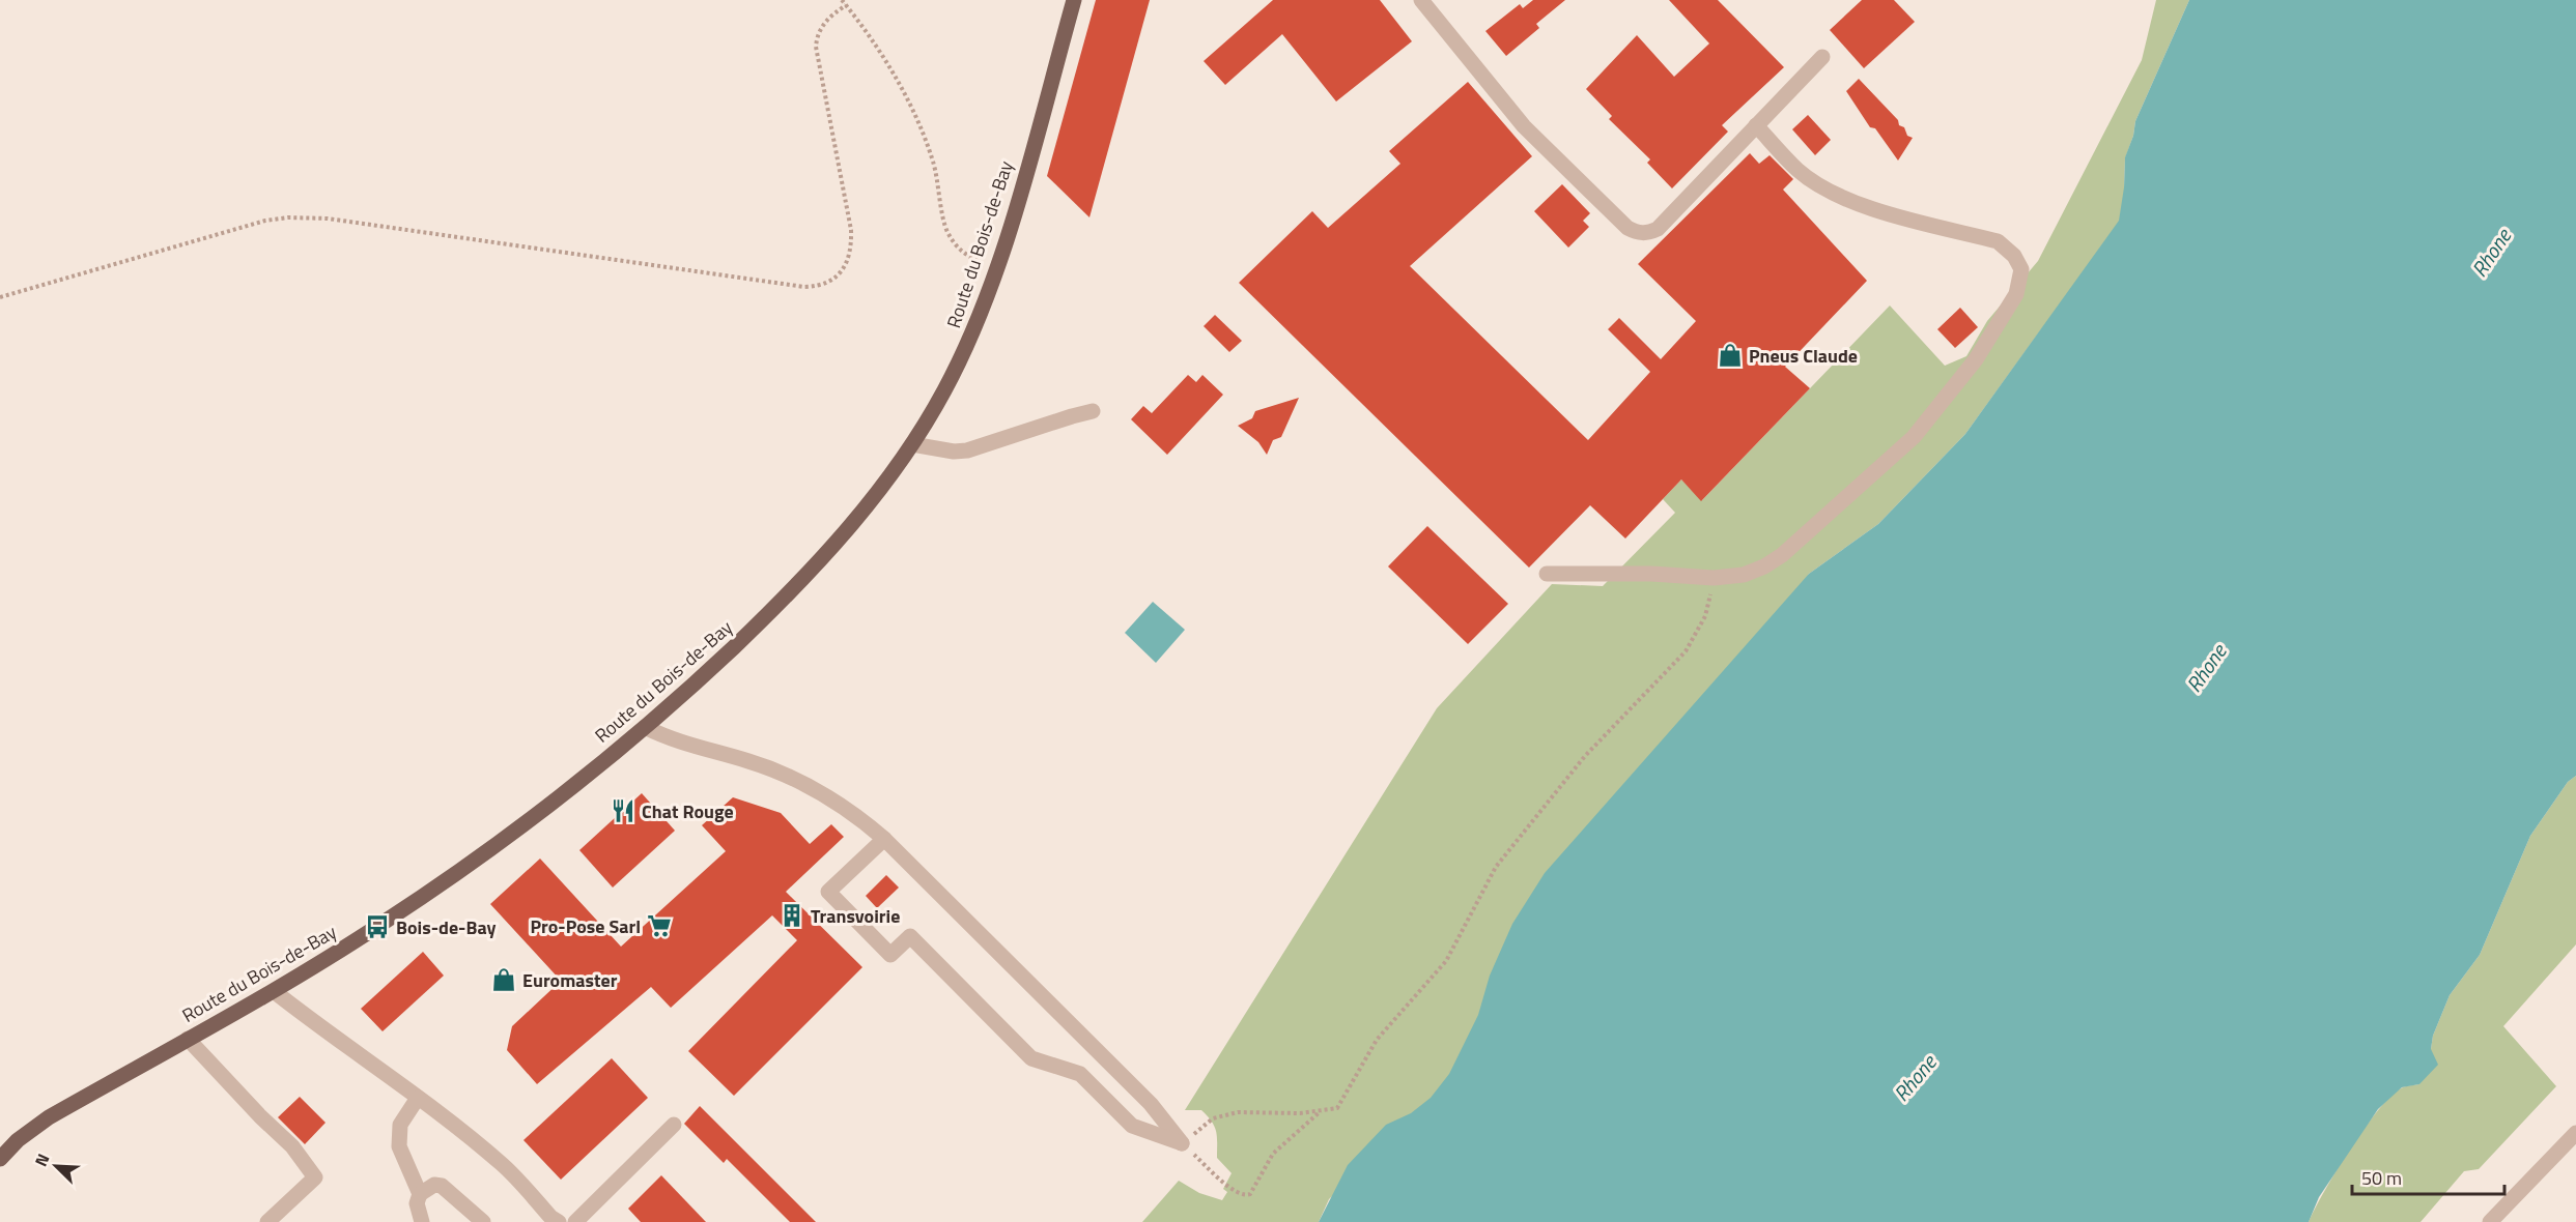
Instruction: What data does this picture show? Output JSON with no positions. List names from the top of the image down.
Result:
{
  "streets": {
    "main road": ["Route du Bois-de-Bay"]
  },
  "water": ["Rhone"],
  "places": {
    "shop": ["Pneus Claude", "Euromaster"],
    "restaurant": ["Chat Rouge"],
    "building": ["Transvoirie"],
    "supermarket": ["Pro-Pose Sarl"],
    "bus stop": ["Bois-de-Bay"]
  },
  "scale_bar": "50 m",
  "north": "top left"
}
